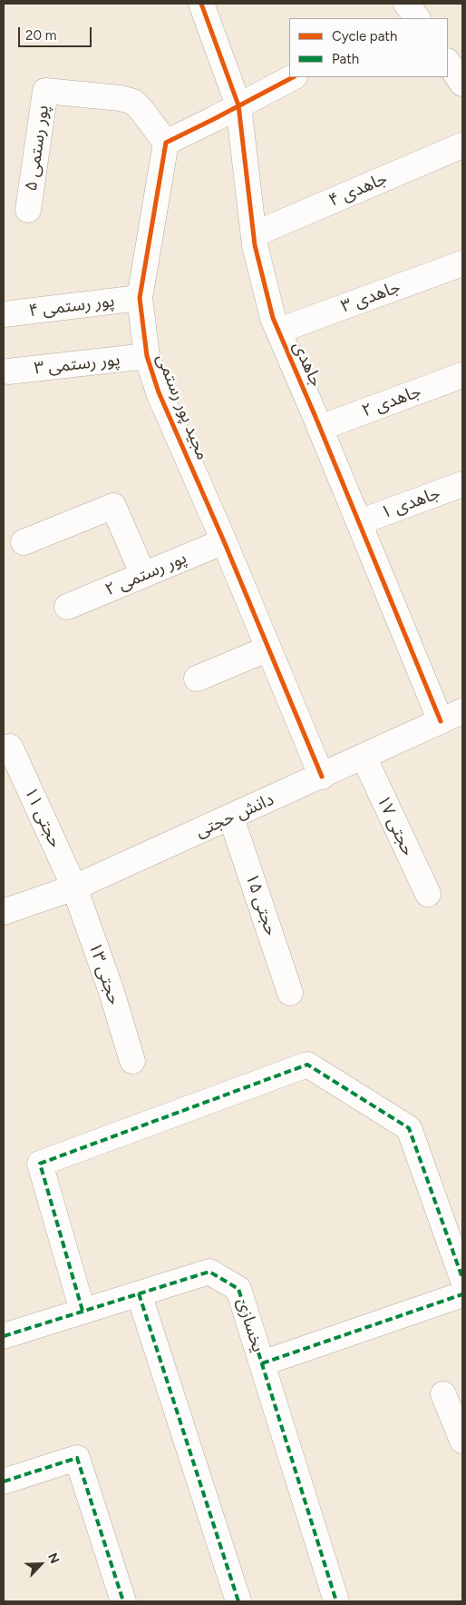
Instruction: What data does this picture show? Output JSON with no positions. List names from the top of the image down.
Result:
{
  "streets": {
    "street": [
      "پور رستمی ۵",
      "جاهدی ۴",
      "جاهدی ۳",
      "پور رستمی ۴",
      "پور رستمی ۳",
      "جاهدی",
      "جاهدی ۲",
      "مجید پور رستمی",
      "جاهدی ۱",
      "پور رستمی ۲",
      "دانش حجتی",
      "حجتی ۱۱",
      "حجتی ۱۷",
      "حجتی ۱۵",
      "حجتی ۱۳",
      "یخسازی"
    ]
  },
  "crossings": [
    ["پور رستمی ۵", "مجید پور رستمی"],
    ["جاهدی ۴", "جاهدی"],
    ["جاهدی ۳", "جاهدی"],
    ["پور رستمی ۴", "مجید پور رستمی"],
    ["پور رستمی ۳", "مجید پور رستمی"],
    ["جاهدی", "جاهدی ۲"],
    ["جاهدی", "جاهدی ۱"],
    ["جاهدی", "دانش حجتی"],
    ["مجید پور رستمی", "پور رستمی ۲"],
    ["مجید پور رستمی", "دانش حجتی"],
    ["دانش حجتی", "حجتی ۱۱"],
    ["دانش حجتی", "حجتی ۱۷"],
    ["دانش حجتی", "حجتی ۱۵"],
    ["دانش حجتی", "حجتی ۱۳"],
    ["حجتی ۱۱", "حجتی ۱۳"]
  ],
  "legend": ["Cycle path", "Path"],
  "scale_bar": "20 m",
  "north": "top right"
}
